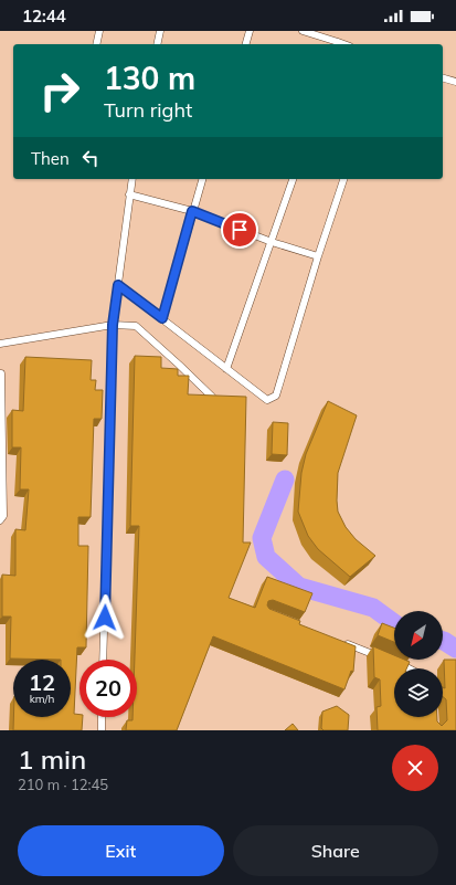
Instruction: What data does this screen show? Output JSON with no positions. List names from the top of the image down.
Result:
{
  "north": "bottom left",
  "page": {
    "status": "12:44",
    "turn": ["130 m", "Turn right"],
    "then": "Then",
    "speed": "12 km/h",
    "limit": "20",
    "heading": ["1 min", "210 m · 12:45"],
    "buttons": ["Exit", "Share"]
  }
}
